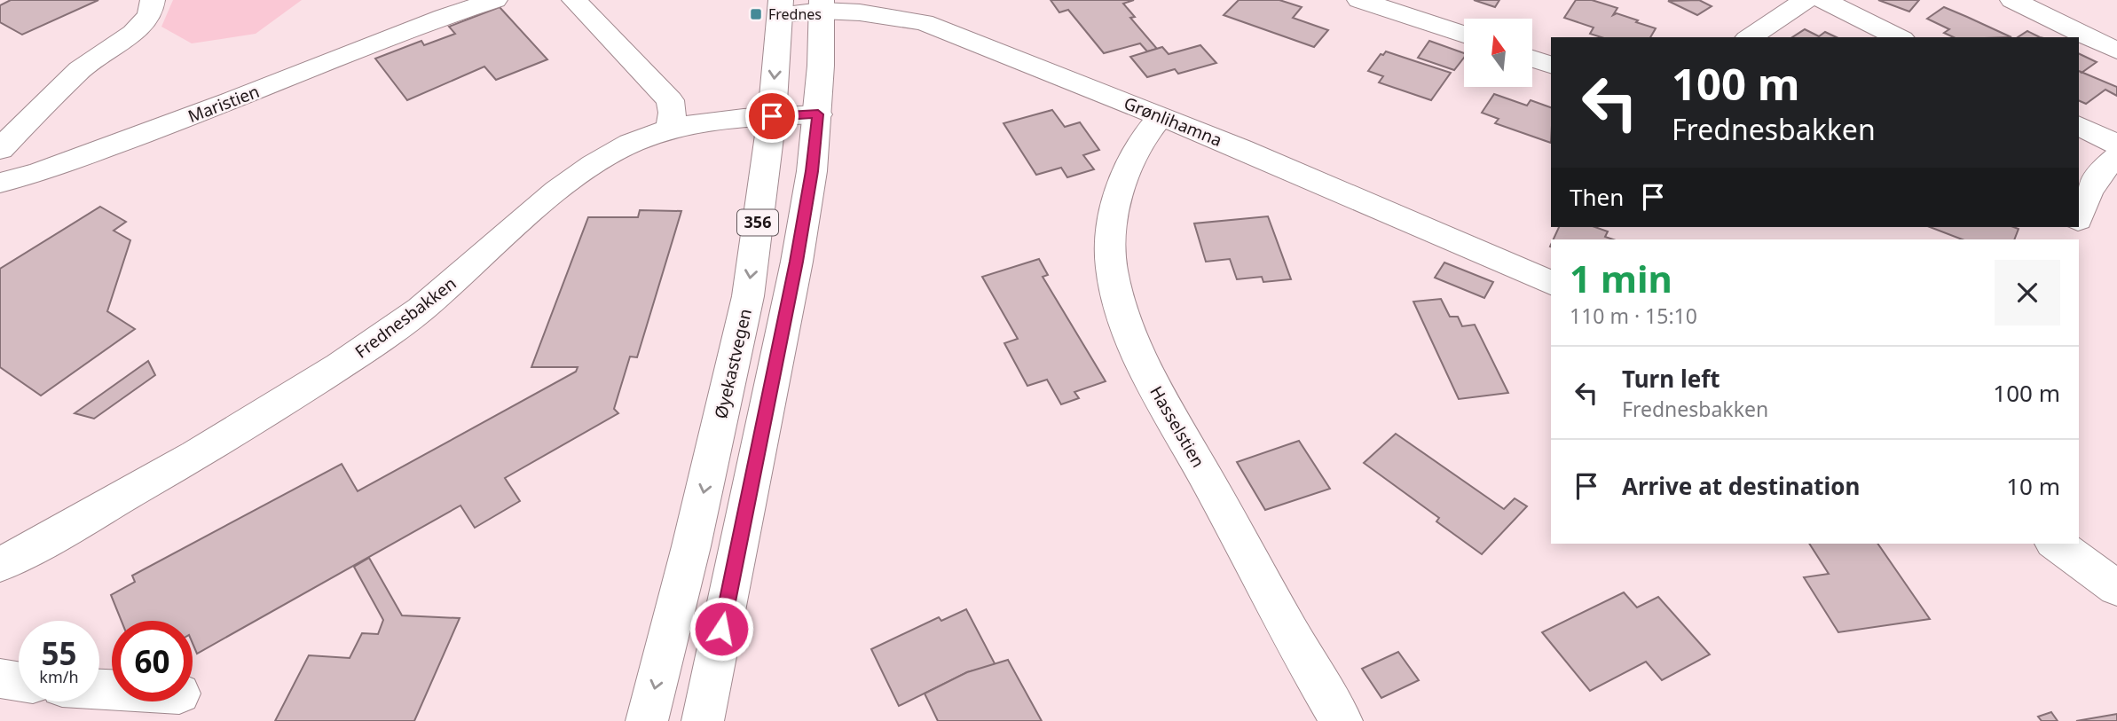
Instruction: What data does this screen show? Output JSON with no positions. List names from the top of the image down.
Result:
{
  "streets": {
    "street": [
      "Maristien",
      "Grønlihamna",
      "356",
      "Frednesbakken",
      "Øyekastvegen",
      "Hasselstien"
    ]
  },
  "crossings": [
    ["Grønlihamna", "356"],
    ["Grønlihamna", "Øyekastvegen"],
    ["Grønlihamna", "Hasselstien"],
    ["356", "Frednesbakken"],
    ["Frednesbakken", "Øyekastvegen"]
  ],
  "places": {
    "transit": ["Frednes"]
  },
  "north": "top",
  "page": {
    "turn": ["100 m", "Frednesbakken"],
    "then": "Then",
    "heading": ["1 min", "110 m · 15:10"],
    "list": [
      {
        "name": "Turn left",
        "note": "Frednesbakken",
        "value": "100 m"
      },
      {
        "name": "Arrive at destination",
        "value": "10 m"
      }
    ],
    "speed": "55 km/h",
    "limit": "60"
  }
}
